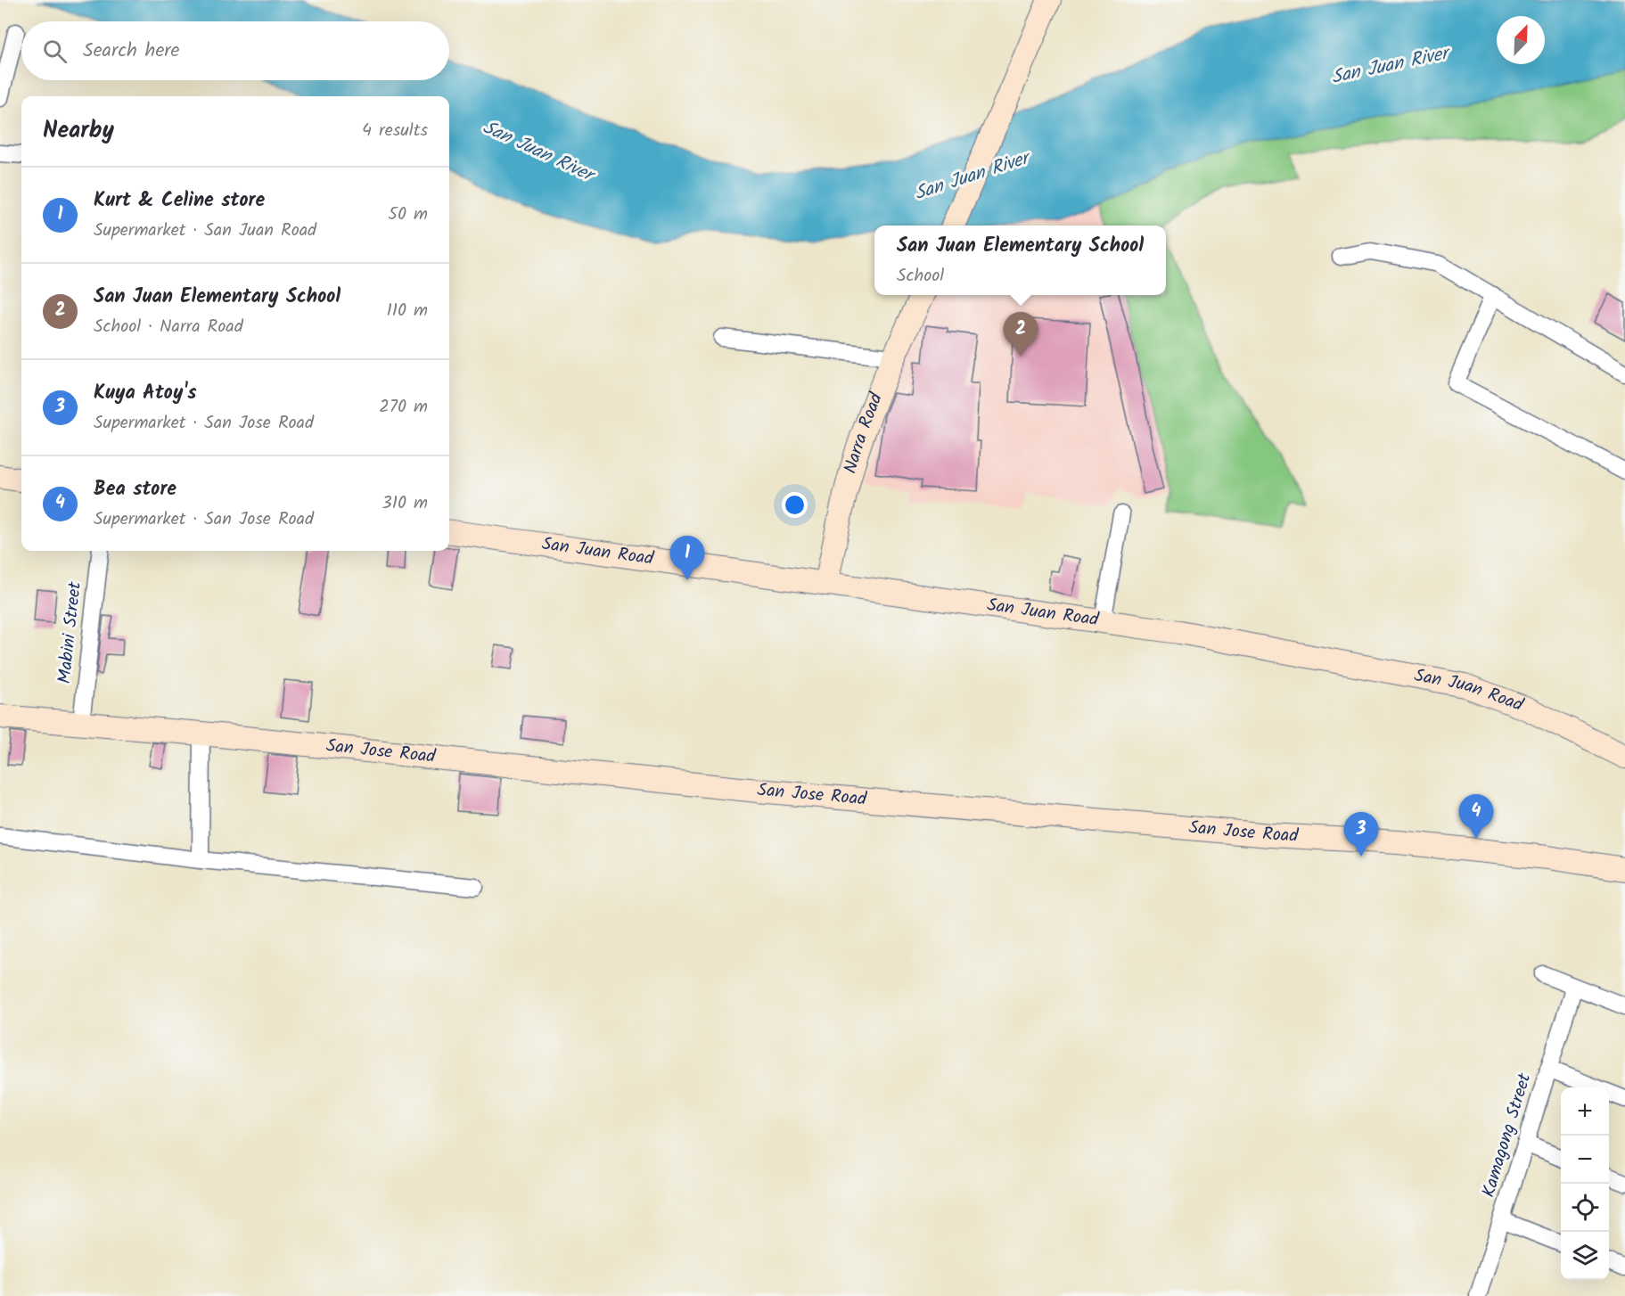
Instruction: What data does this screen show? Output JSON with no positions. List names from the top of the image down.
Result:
{
  "streets": {
    "street": [
      "Narra Road",
      "San Juan Road",
      "Mabini Street",
      "San Jose Road",
      "Kamagong Street"
    ]
  },
  "crossings": [
    ["Narra Road", "San Juan Road"],
    ["Mabini Street", "San Jose Road"]
  ],
  "water": ["San Juan River"],
  "north": "top right",
  "page": {
    "search": "Search here",
    "heading": ["Nearby", "4 results"],
    "list": [
      {
        "mark": "1",
        "name": "Kurt & Celine store",
        "note": "Supermarket · San Juan Road",
        "value": "50 m"
      },
      {
        "mark": "2",
        "name": "San Juan Elementary School",
        "note": "School · Narra Road",
        "value": "110 m"
      },
      {
        "mark": "3",
        "name": "Kuya Atoy's",
        "note": "Supermarket · San Jose Road",
        "value": "270 m"
      },
      {
        "mark": "4",
        "name": "Bea store",
        "note": "Supermarket · San Jose Road",
        "value": "310 m"
      }
    ],
    "popup": ["San Juan Elementary School", "School"],
    "pins": [
      "2",
      "1",
      "4",
      "3"
    ],
    "map_buttons": ["+", "−"]
  }
}
